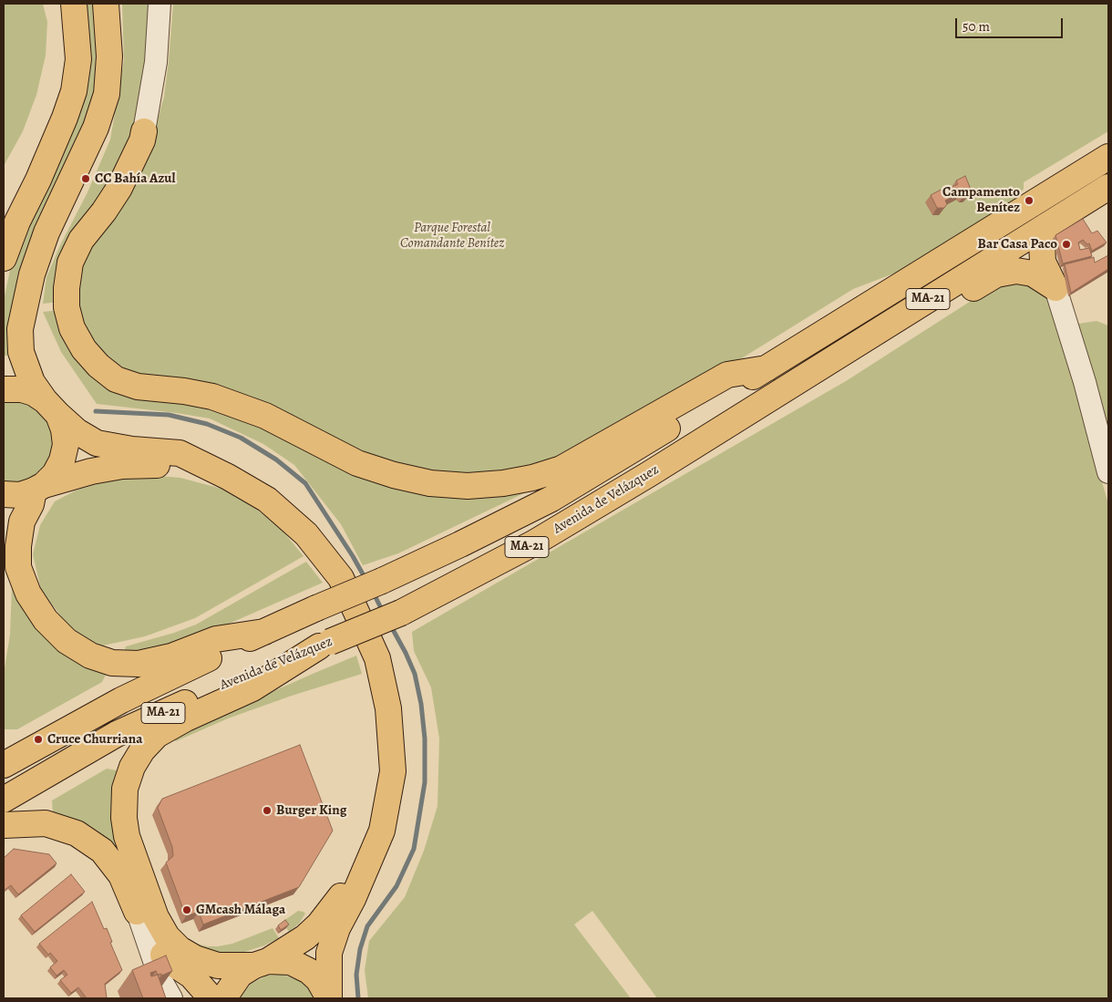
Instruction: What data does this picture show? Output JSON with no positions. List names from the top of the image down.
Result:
{
  "streets": {
    "main road": ["MA-21", "Avenida de Velázquez"]
  },
  "parks": ["Parque Forestal Comandante Benítez"],
  "places": [
    "CC Bahía Azul",
    "Campamento Benítez",
    "Bar Casa Paco",
    "Cruce Churriana",
    "Burger King",
    "GMcash Málaga"
  ],
  "scale_bar": "50 m"
}
